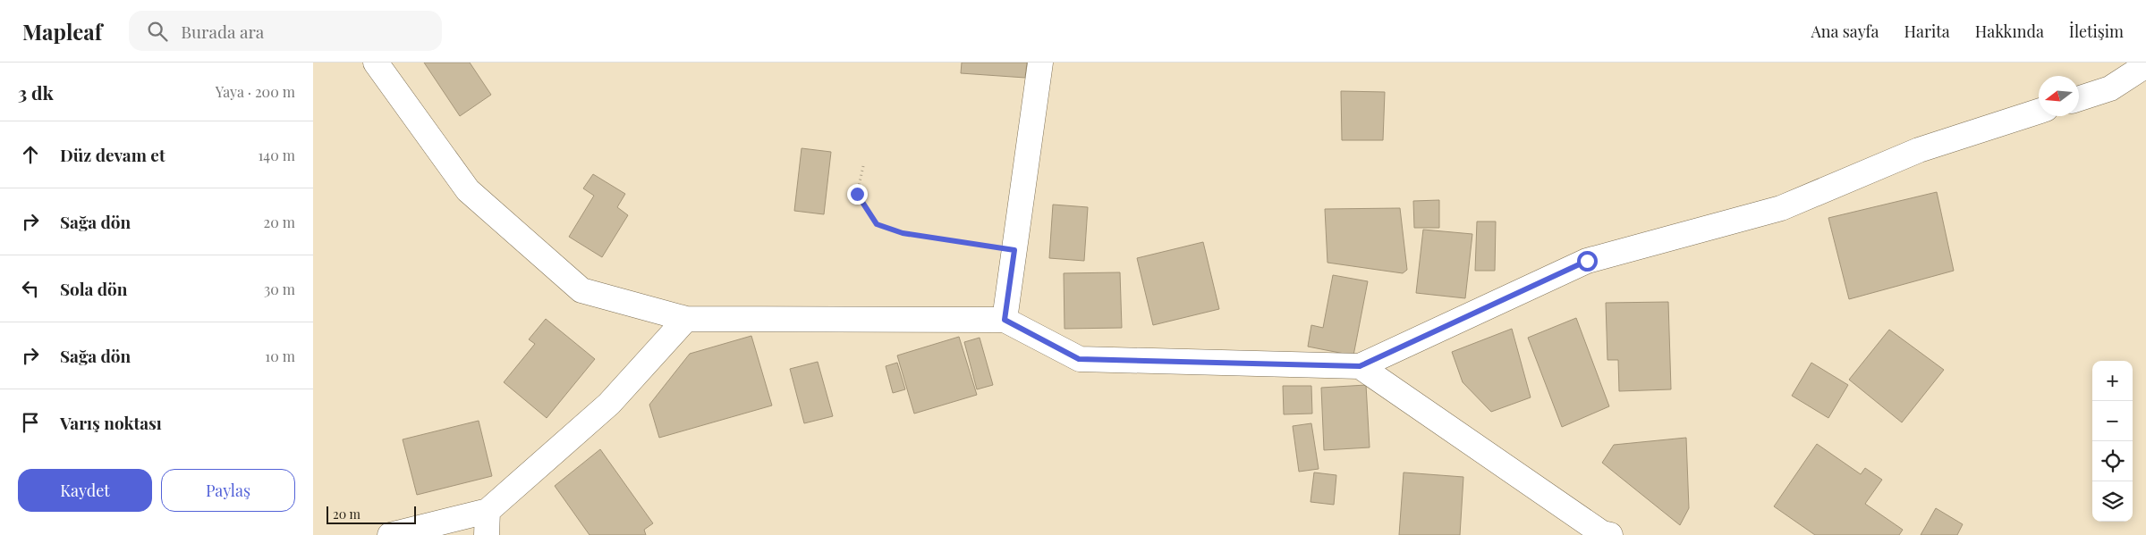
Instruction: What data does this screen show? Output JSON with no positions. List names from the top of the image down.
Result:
{
  "scale_bar": "20 m",
  "north": "left",
  "page": {
    "header": "Mapleaf",
    "search": "Burada ara",
    "nav": [
      "Ana sayfa",
      "Harita",
      "Hakkında",
      "İletişim"
    ],
    "heading": ["3 dk", "Yaya · 200 m"],
    "list": [
      ["Düz devam et", "140 m"],
      ["Sağa dön", "20 m"],
      ["Sola dön", "30 m"],
      ["Sağa dön", "10 m"],
      "Varış noktası"
    ],
    "map_buttons": ["+", "−"],
    "buttons": ["Kaydet", "Paylaş"],
    "scale": "20 m"
  }
}
